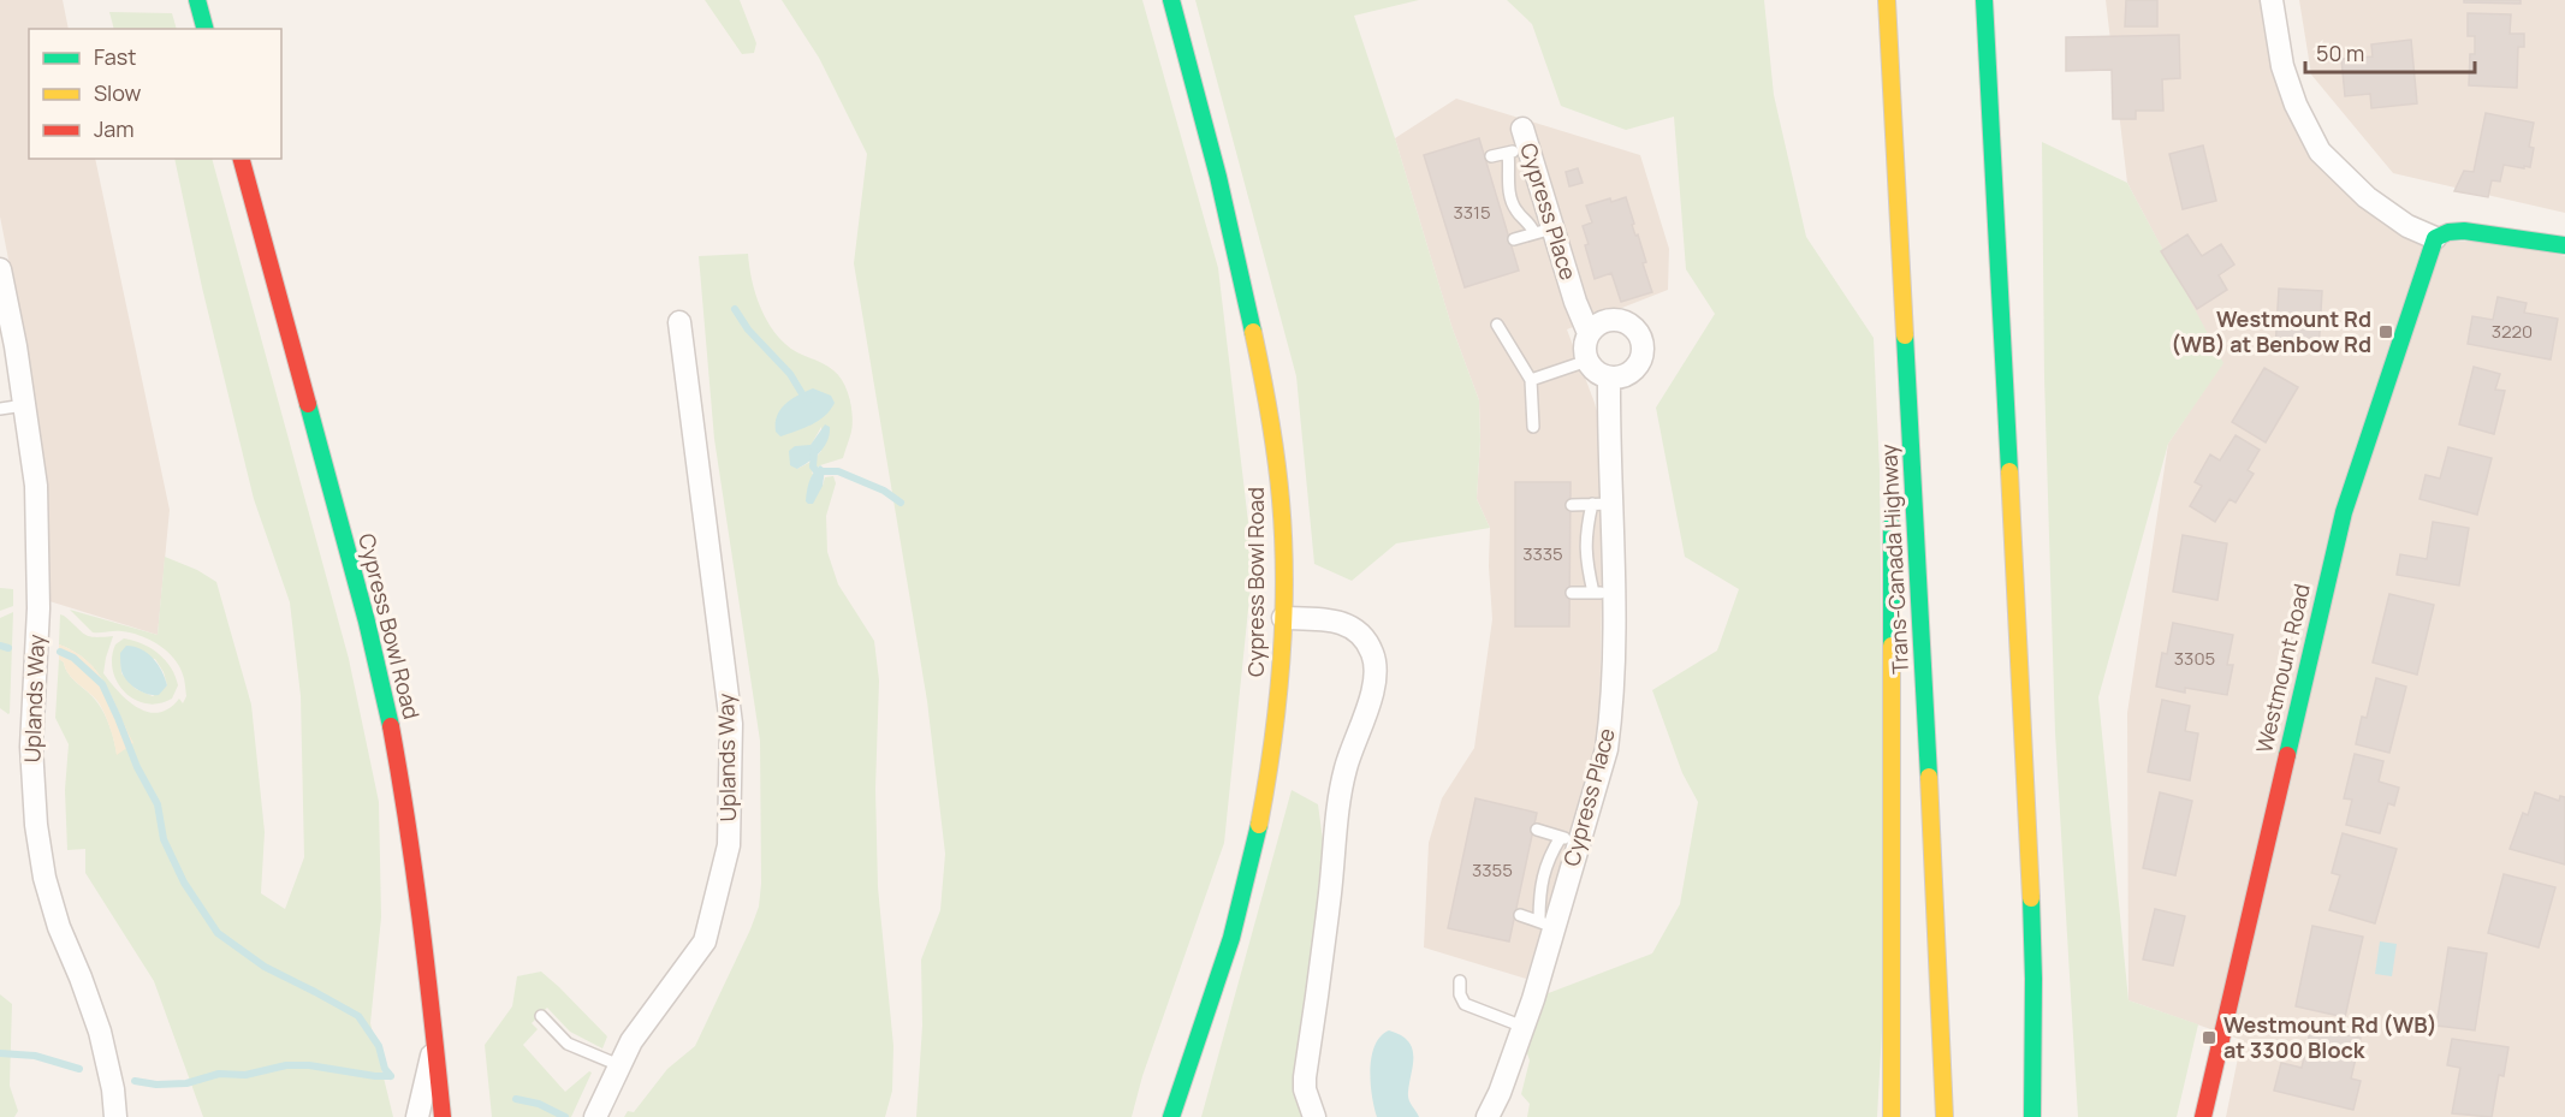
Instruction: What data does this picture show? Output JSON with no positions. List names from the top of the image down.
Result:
{
  "streets": {
    "main road": ["Trans-Canada Highway", "Cypress Bowl Road", "Westmount Road"],
    "street": ["Cypress Place", "Uplands Way"]
  },
  "places": {
    "transit": ["Westmount Rd (WB) at Benbow Rd", "Westmount Rd (WB) at 3300 Block"]
  },
  "house_numbers": [
    "3315",
    "3220",
    "3335",
    "3305",
    "3355"
  ],
  "legend": ["Fast", "Slow", "Jam"],
  "scale_bar": "50 m"
}
